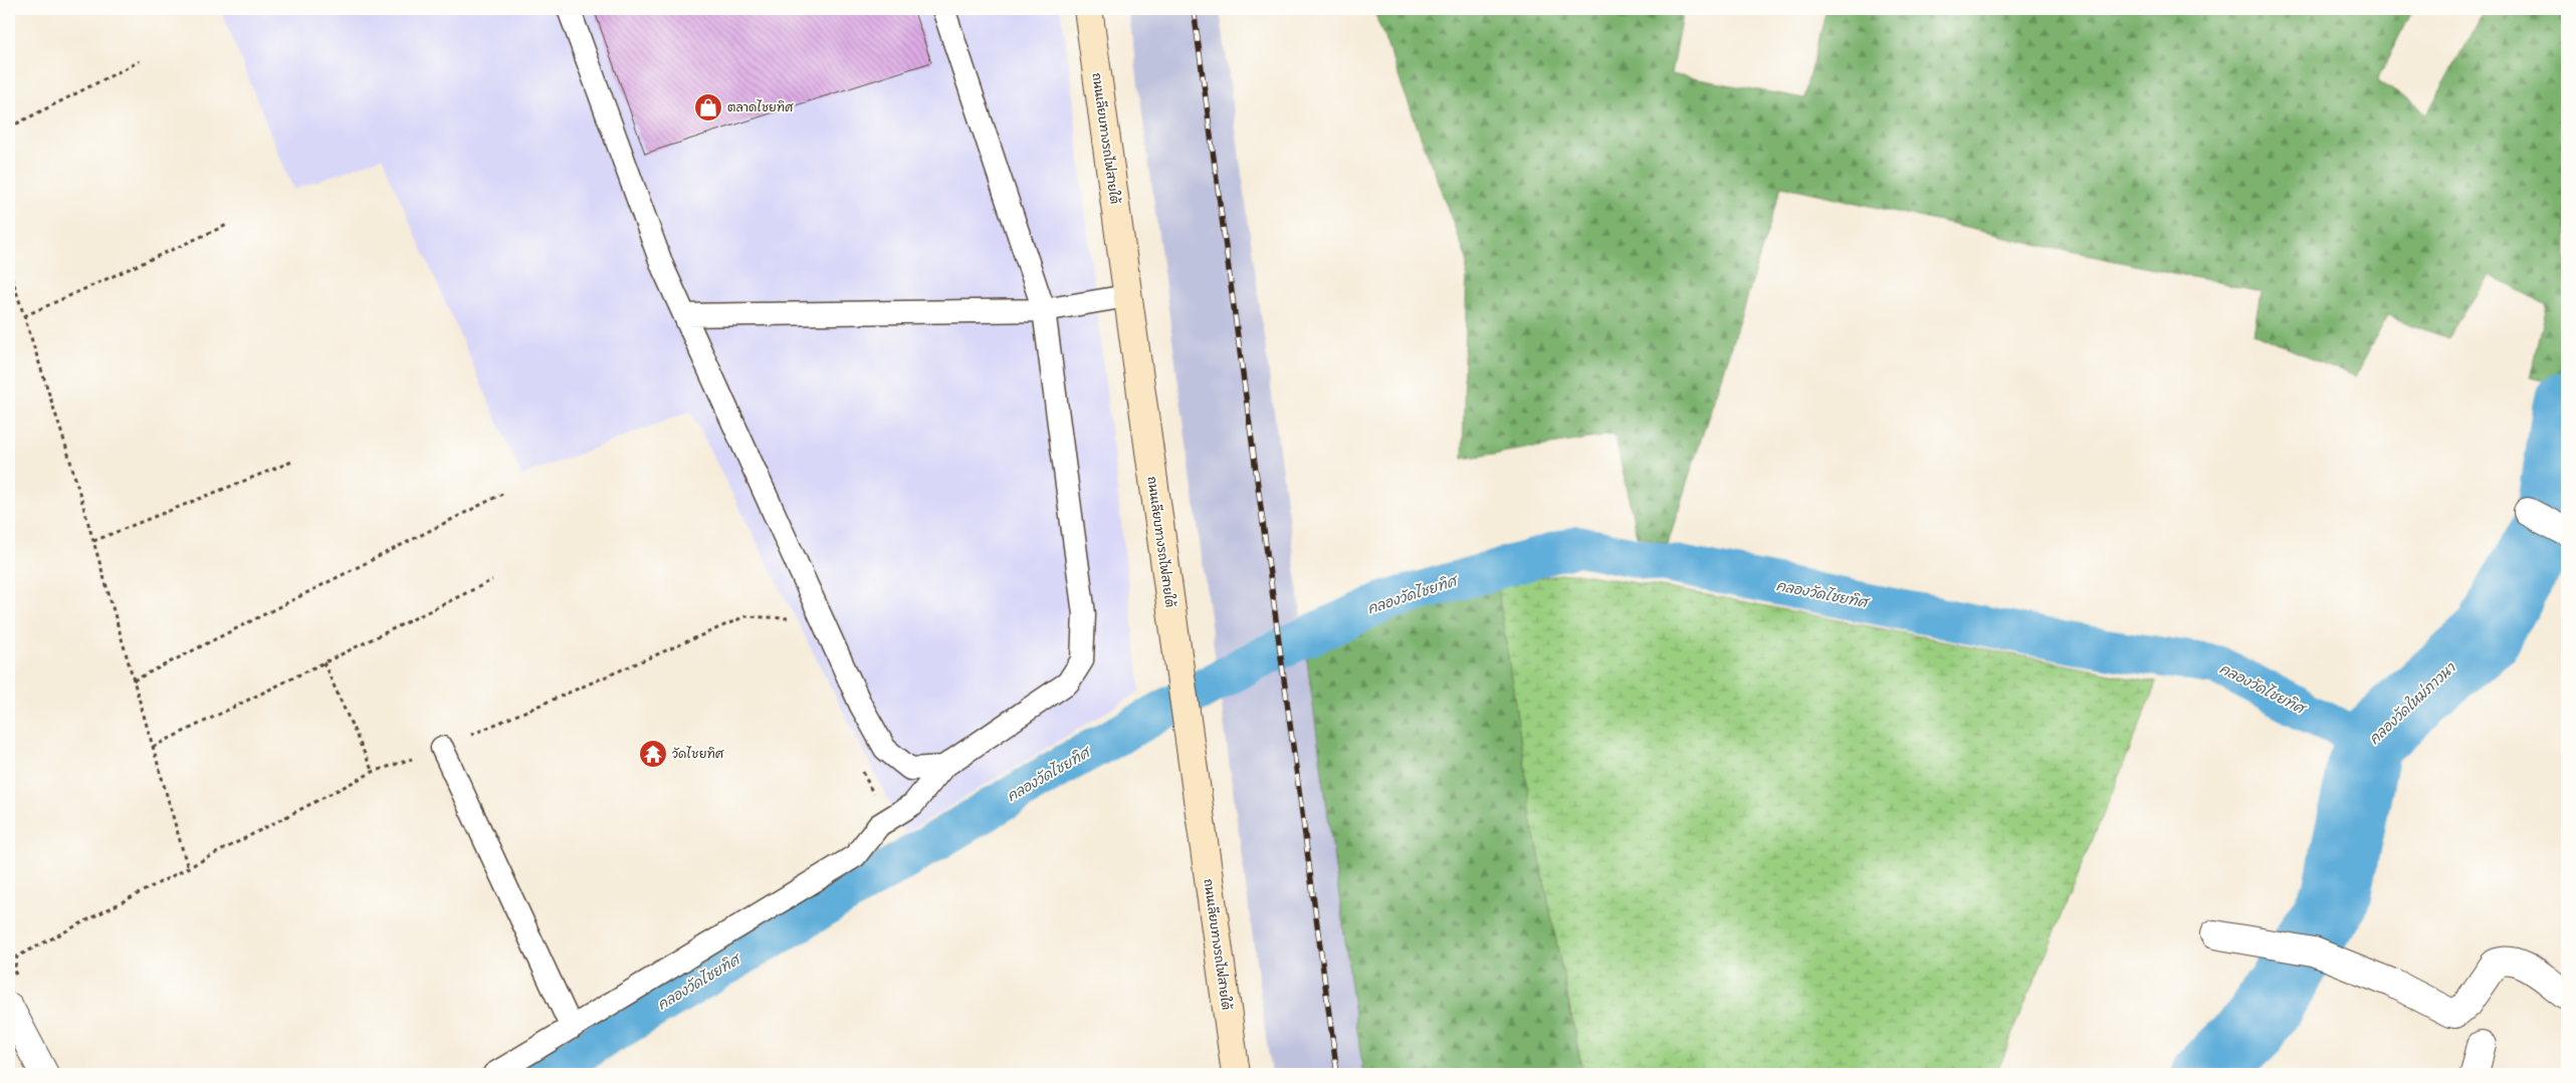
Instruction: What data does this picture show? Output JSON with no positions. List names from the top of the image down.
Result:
{
  "streets": {
    "main road": ["ถนนเลียบทางรถไฟสายใต้"]
  },
  "water": ["คลองวัดไชยทิศ", "คลองวัดใหม่ภาวนา"],
  "places": {
    "shop": ["ตลาดไชยทิศ"],
    "temple": ["วัดไชยทิศ"]
  }
}
